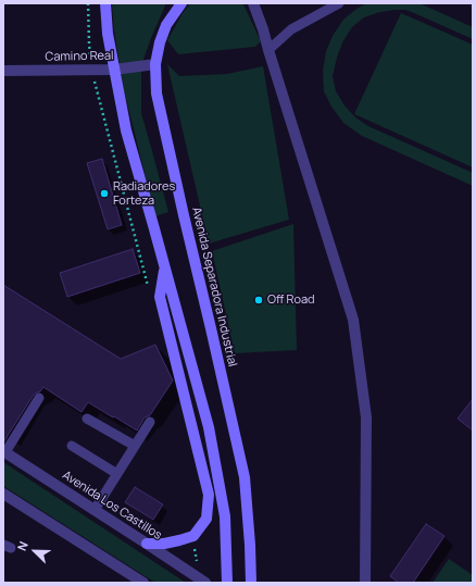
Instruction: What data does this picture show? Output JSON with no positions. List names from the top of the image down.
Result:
{
  "streets": {
    "main road": ["Avenida Separadora Industrial"],
    "street": ["Camino Real", "Avenida Los Castillos"]
  },
  "crossings": [
    ["Camino Real", "Avenida Separadora Industrial"]
  ],
  "places": ["Radiadores Forteza", "Off Road"],
  "north": "top left"
}
